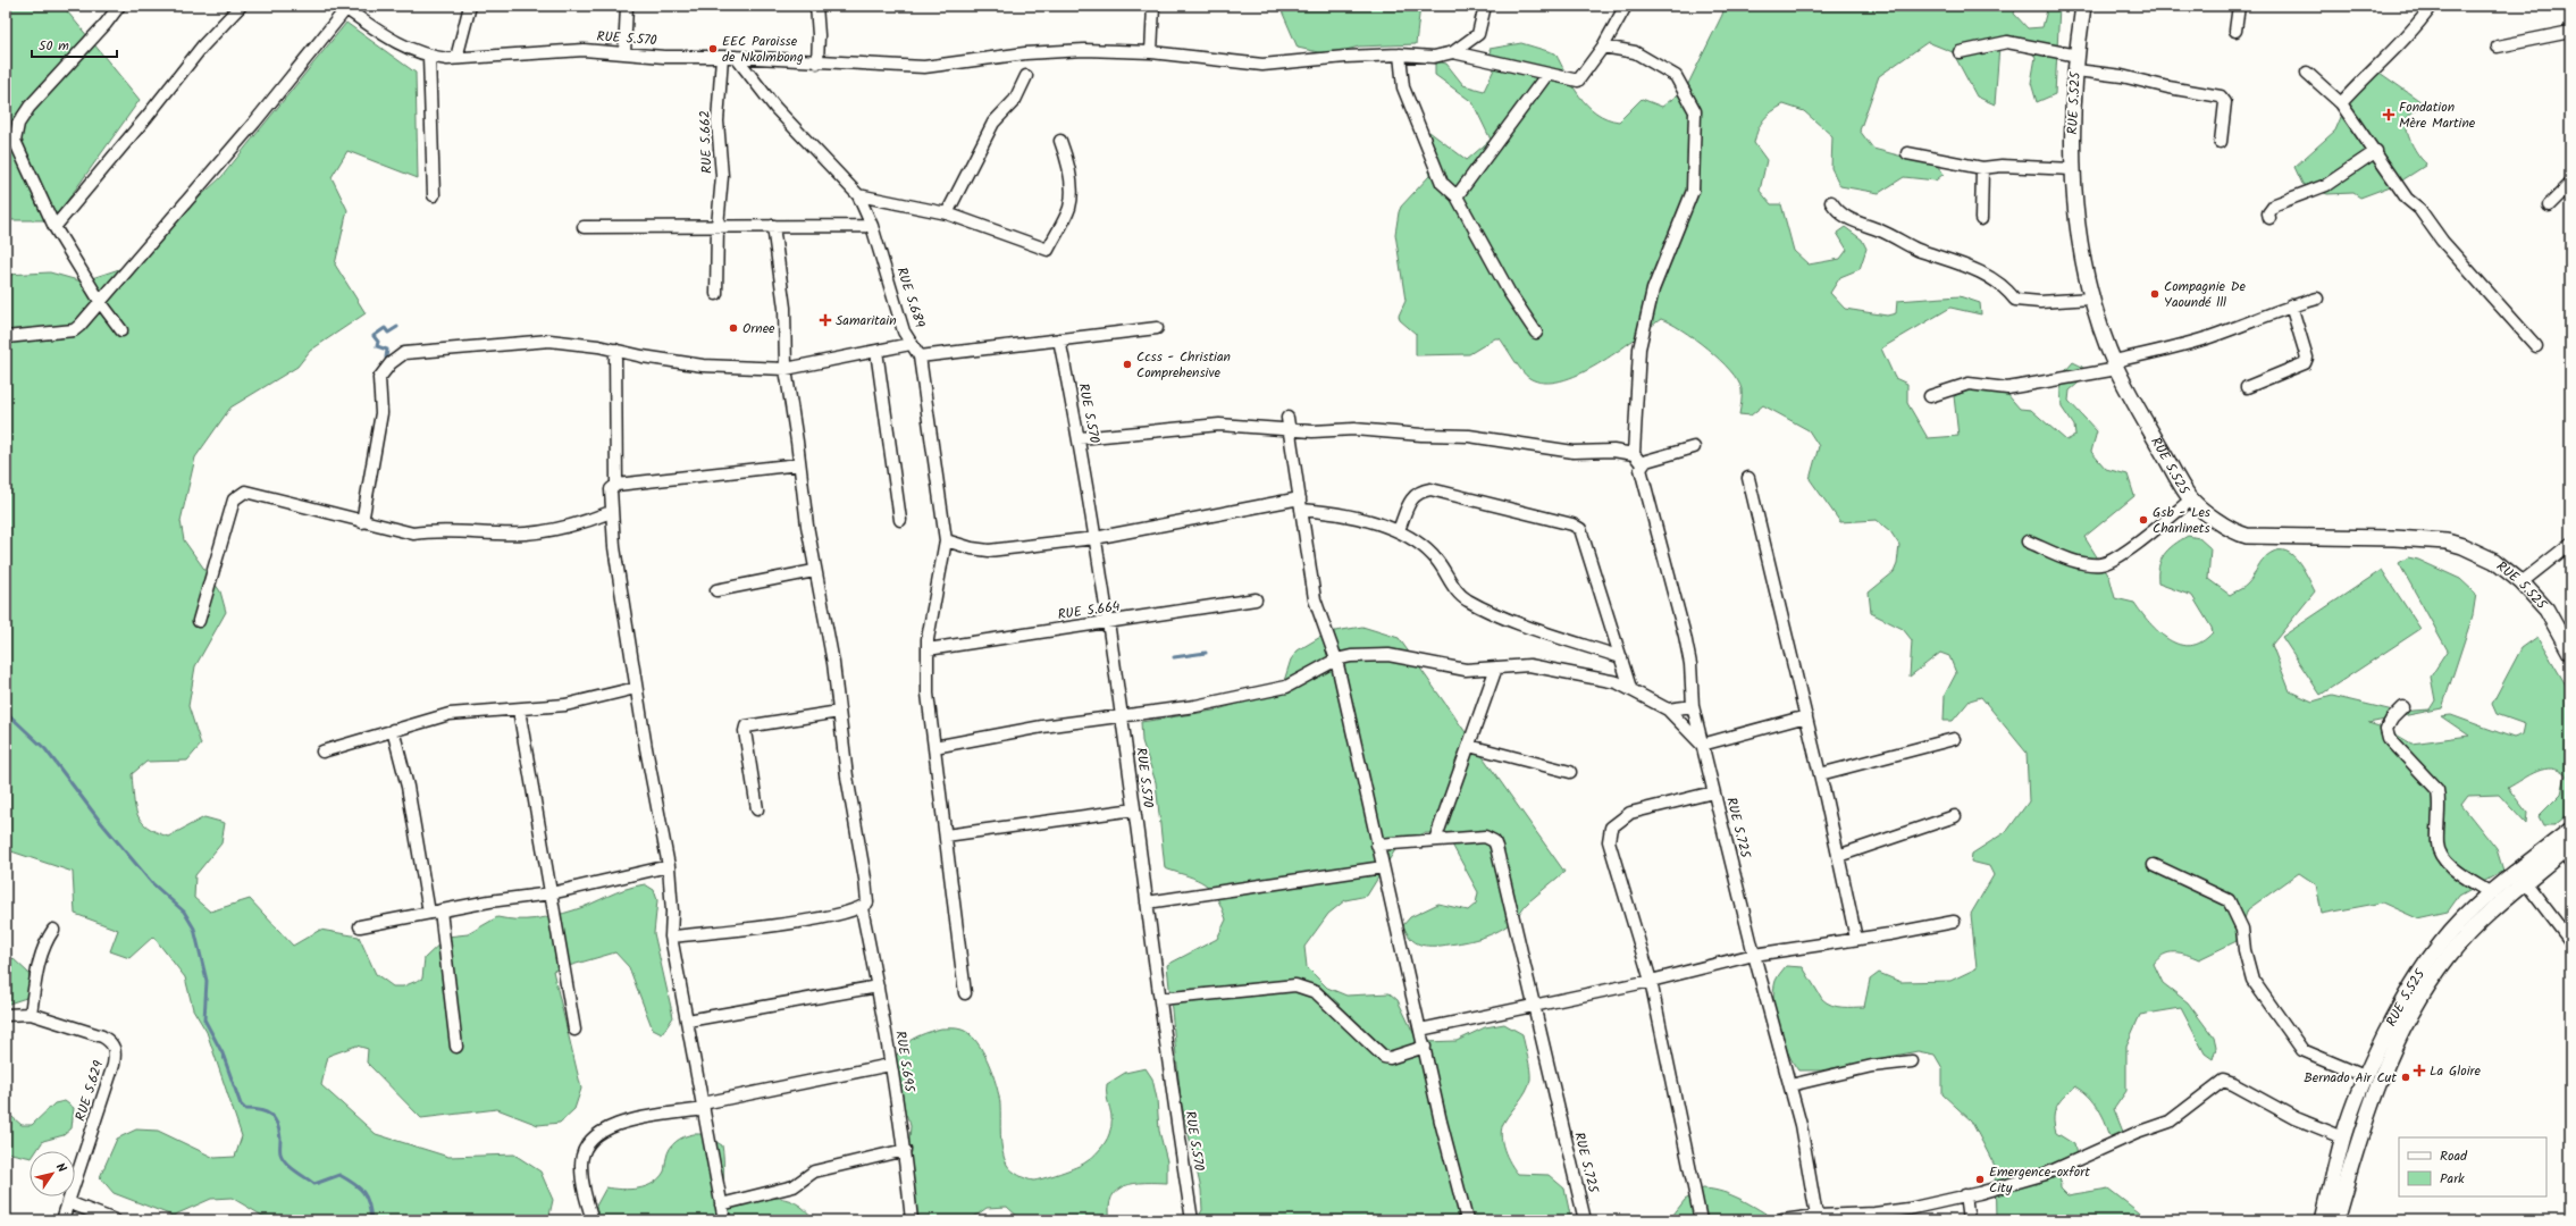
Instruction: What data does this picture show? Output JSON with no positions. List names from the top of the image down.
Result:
{
  "streets": {
    "street": [
      "RUE 5.570",
      "RUE 5.525",
      "RUE 5.662",
      "RUE 5.689",
      "RUE 5.664",
      "RUE 5.725",
      "RUE 5.695",
      "RUE 5.629"
    ]
  },
  "crossings": [
    ["RUE 5.570", "RUE 5.662"],
    ["RUE 5.570", "RUE 5.689"],
    ["RUE 5.570", "RUE 5.664"]
  ],
  "places": {
    "other": [
      "EEC Paroisse de Nkolmbong",
      "Compagnie De Yaoundé lll",
      "Ornee",
      "Ccss - Christian Comprehensive",
      "Gsb - Les Charlinets",
      "Bernado Air Cut",
      "Emergence-oxfort City"
    ],
    "health": ["Fondation Mère Martine", "Samaritain", "La Gloire"]
  },
  "legend": ["Road", "Park"],
  "scale_bar": "50 m",
  "north": "top right"
}
